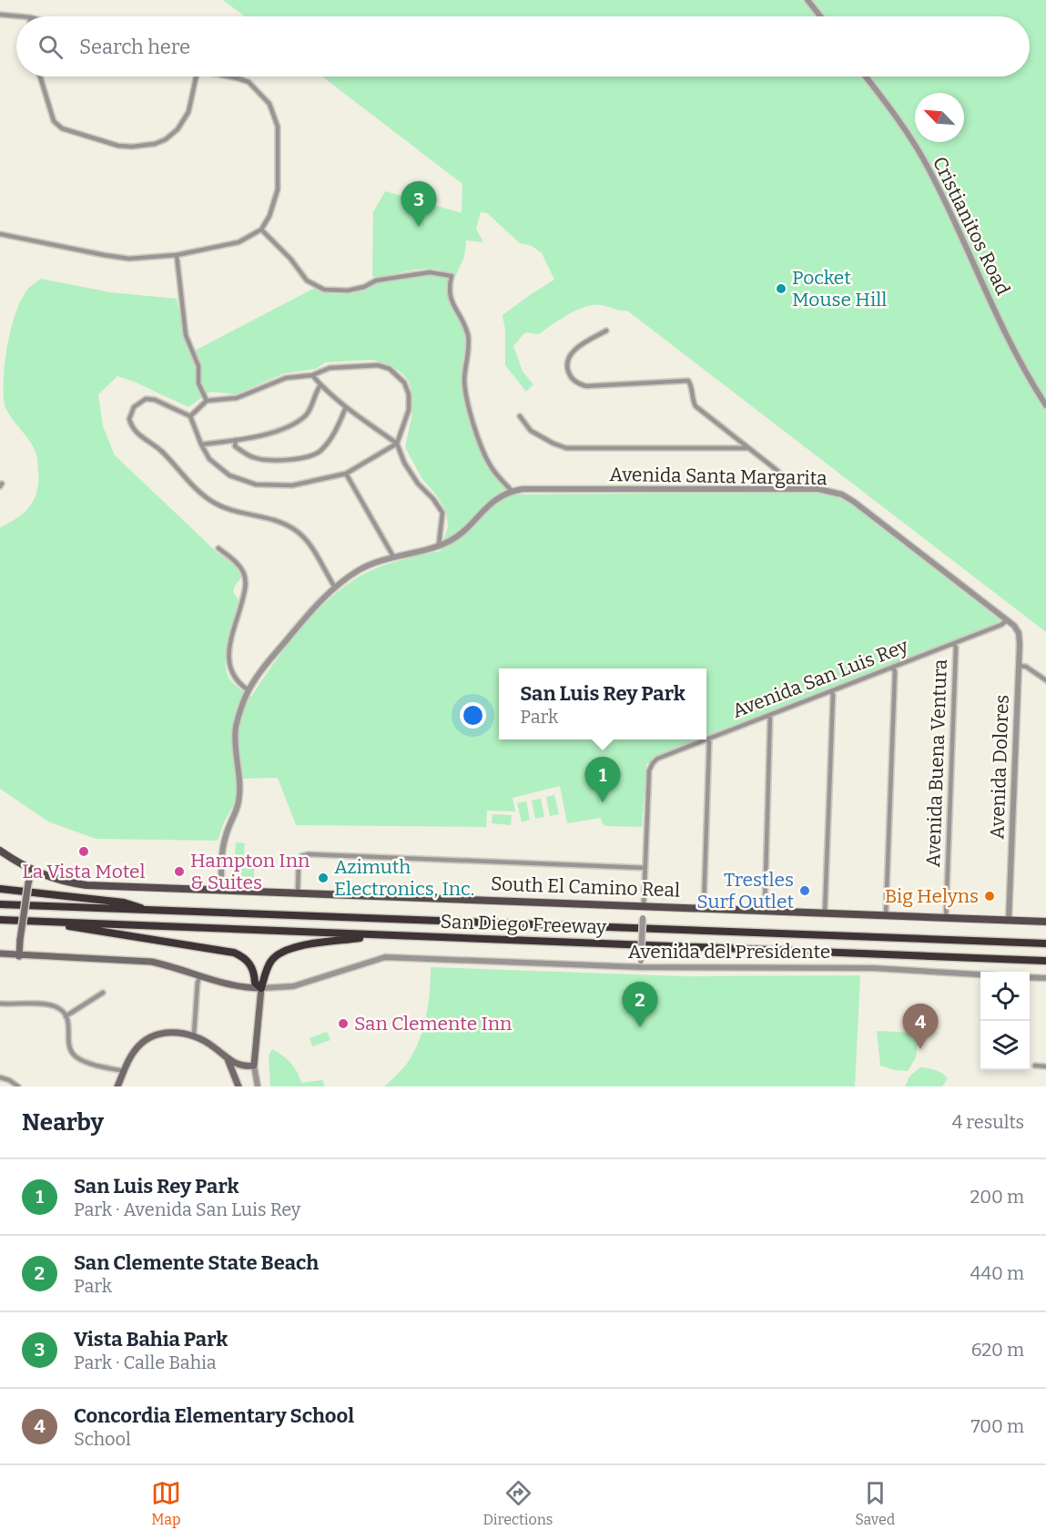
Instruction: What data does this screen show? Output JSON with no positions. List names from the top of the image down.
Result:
{
  "streets": {
    "highway": ["San Diego Freeway"],
    "main road": ["South El Camino Real", "Avenida del Presidente"],
    "street": [
      "Cristianitos Road",
      "Avenida Santa Margarita",
      "Avenida San Luis Rey",
      "Avenida Buena Ventura",
      "Avenida Dolores"
    ]
  },
  "crossings": [
    ["Avenida Santa Margarita", "Avenida San Luis Rey"],
    ["Avenida Santa Margarita", "Avenida Dolores"],
    ["Avenida Santa Margarita", "South El Camino Real"],
    ["Avenida San Luis Rey", "Avenida Buena Ventura"],
    ["Avenida San Luis Rey", "Avenida Dolores"],
    ["Avenida San Luis Rey", "South El Camino Real"],
    ["Avenida San Luis Rey", "Avenida del Presidente"],
    ["Avenida Buena Ventura", "South El Camino Real"],
    ["Avenida Dolores", "South El Camino Real"]
  ],
  "places": [
    "Pocket Mouse Hill",
    "La Vista Motel",
    "Hampton Inn & Suites",
    "Azimuth Electronics, Inc.",
    "Trestles Surf Outlet",
    "Big Helyns",
    "San Clemente Inn"
  ],
  "north": "top left",
  "page": {
    "search": "Search here",
    "pins": [
      "3",
      "1",
      "2",
      "4"
    ],
    "popup": ["San Luis Rey Park", "Park"],
    "heading": ["Nearby", "4 results"],
    "list": [
      {
        "mark": "1",
        "name": "San Luis Rey Park",
        "note": "Park · Avenida San Luis Rey",
        "value": "200 m"
      },
      {
        "mark": "2",
        "name": "San Clemente State Beach",
        "note": "Park",
        "value": "440 m"
      },
      {
        "mark": "3",
        "name": "Vista Bahia Park",
        "note": "Park · Calle Bahia",
        "value": "620 m"
      },
      {
        "mark": "4",
        "name": "Concordia Elementary School",
        "note": "School",
        "value": "700 m"
      }
    ],
    "nav": ["Map", "Directions", "Saved"]
  }
}
